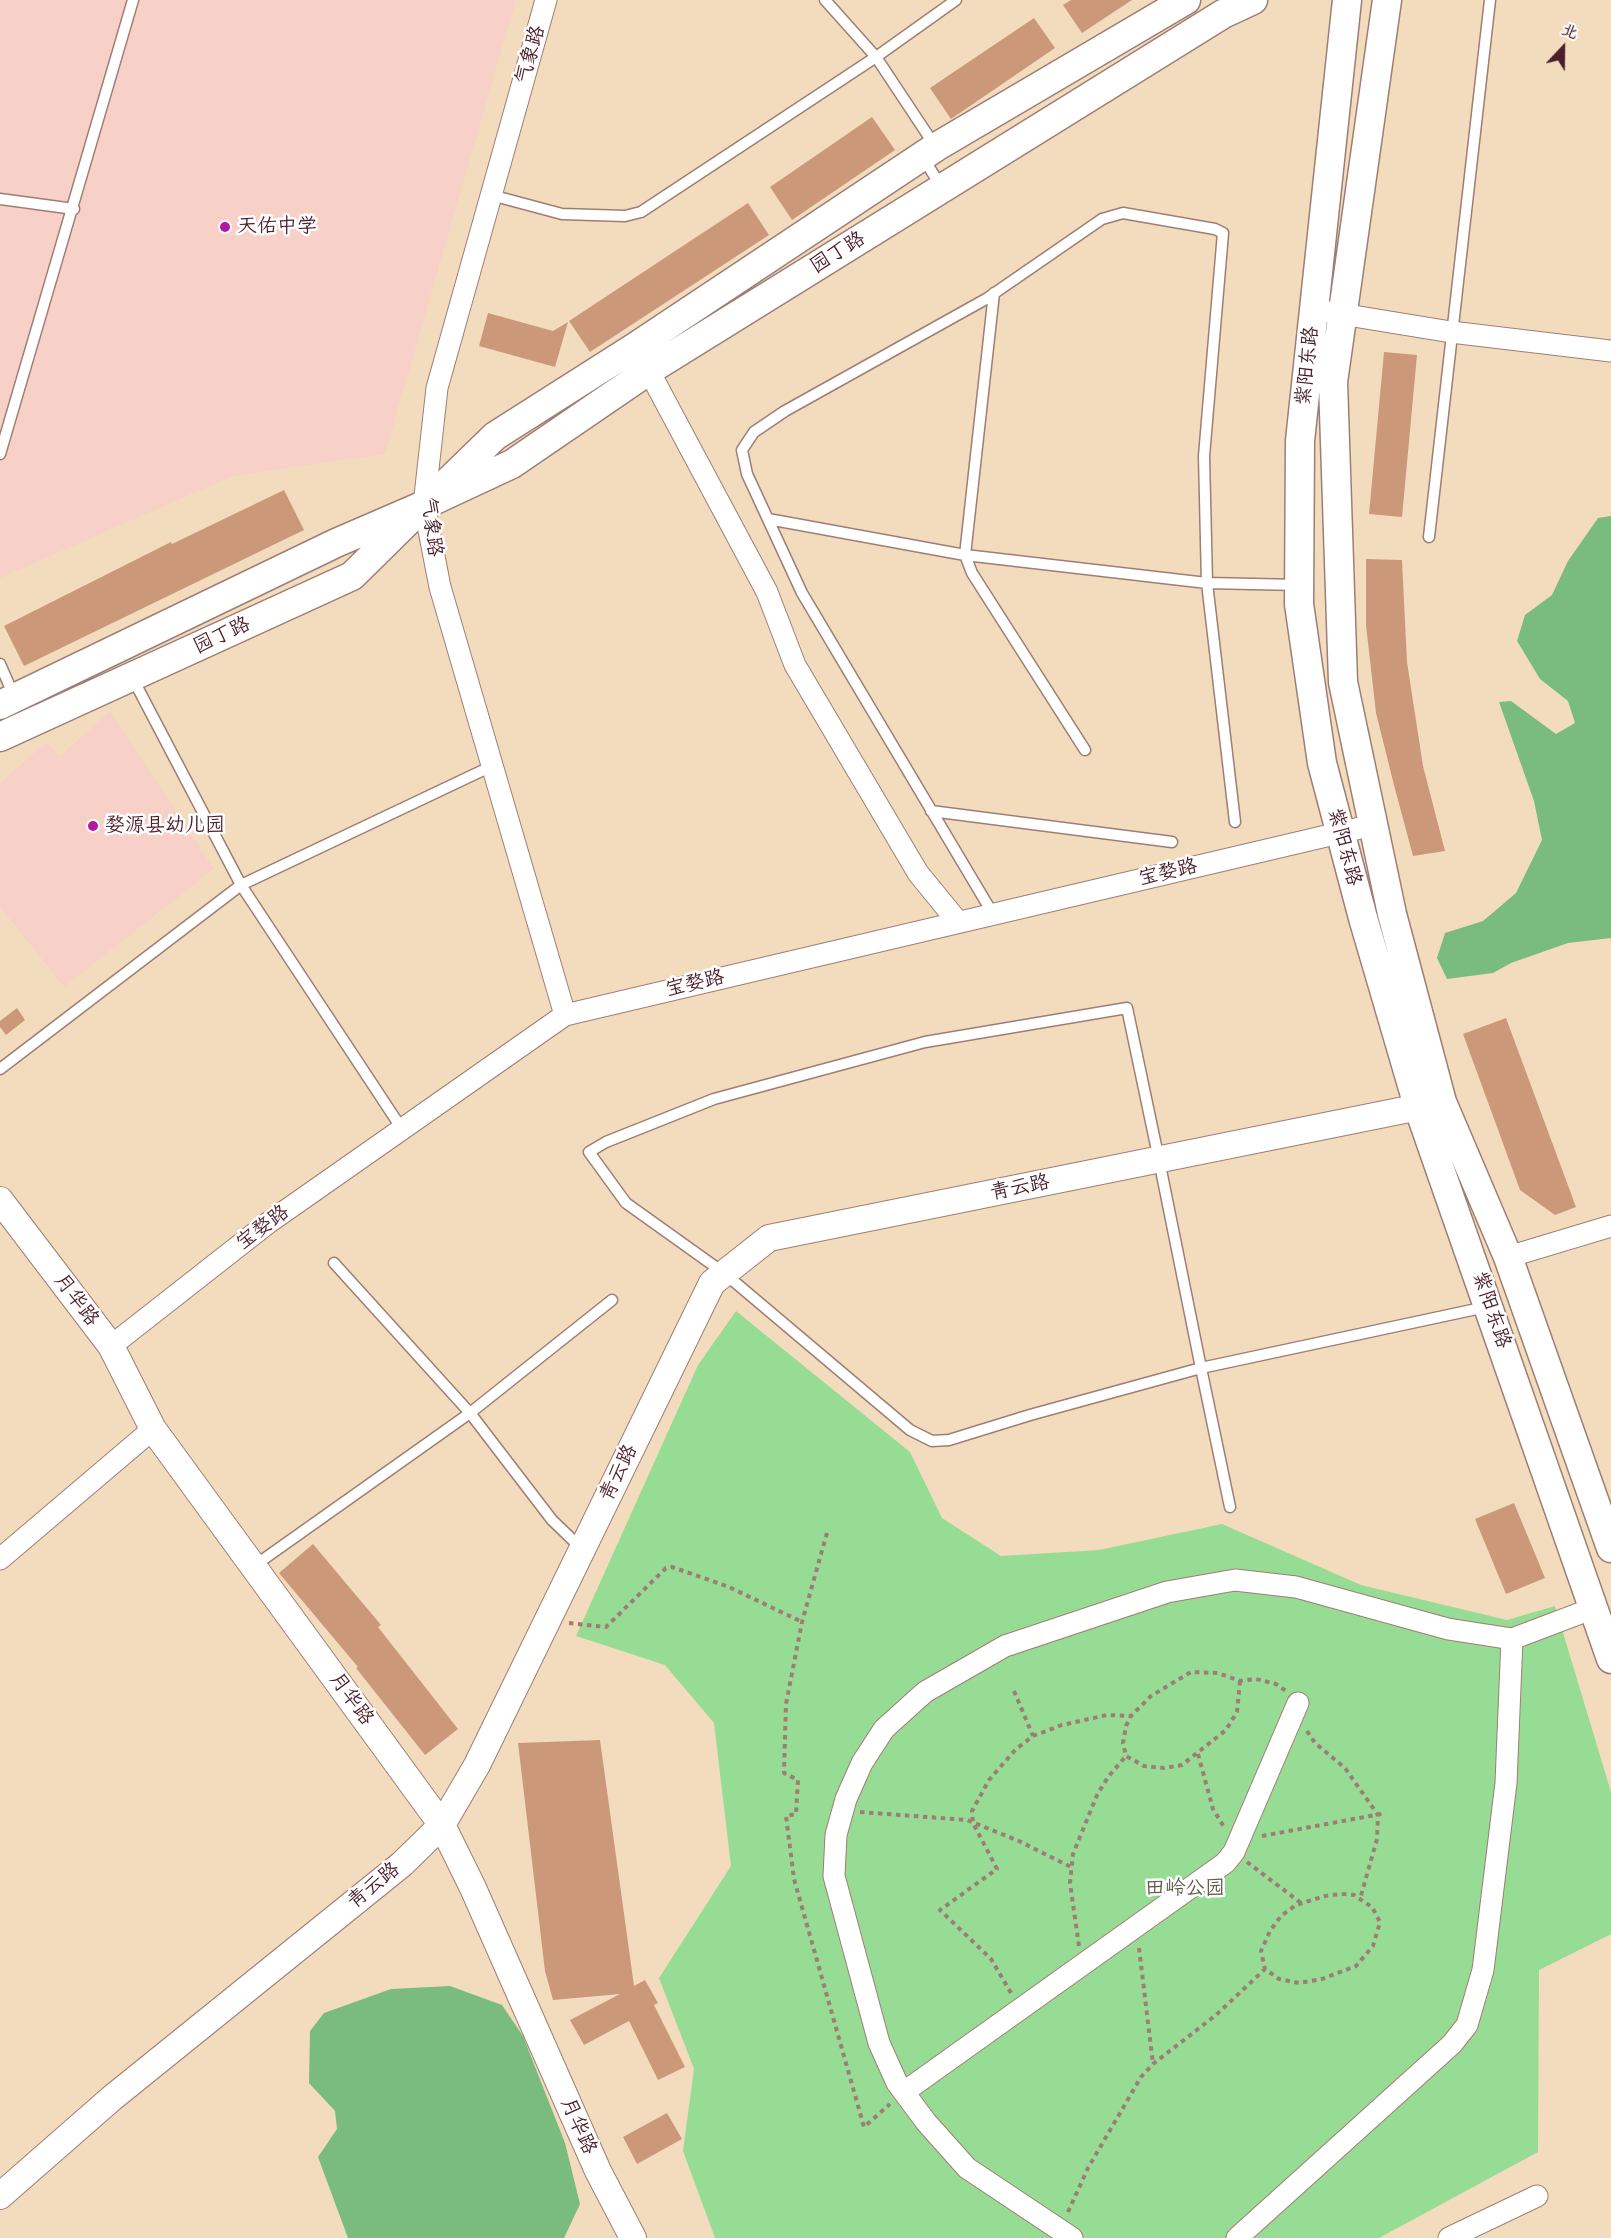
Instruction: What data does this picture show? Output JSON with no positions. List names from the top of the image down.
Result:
{
  "streets": {
    "main road": ["园丁路", "紫阳东路"],
    "street": [
      "气象路",
      "宝婺路",
      "青云路",
      "月华路"
    ]
  },
  "crossings": [
    ["气象路", "园丁路"],
    ["气象路", "宝婺路"],
    ["紫阳东路", "宝婺路"],
    ["紫阳东路", "青云路"],
    ["宝婺路", "月华路"],
    ["青云路", "月华路"]
  ],
  "parks": ["田岭公园"],
  "places": ["天佑中学", "婺源县幼儿园"],
  "north": "top"
}
